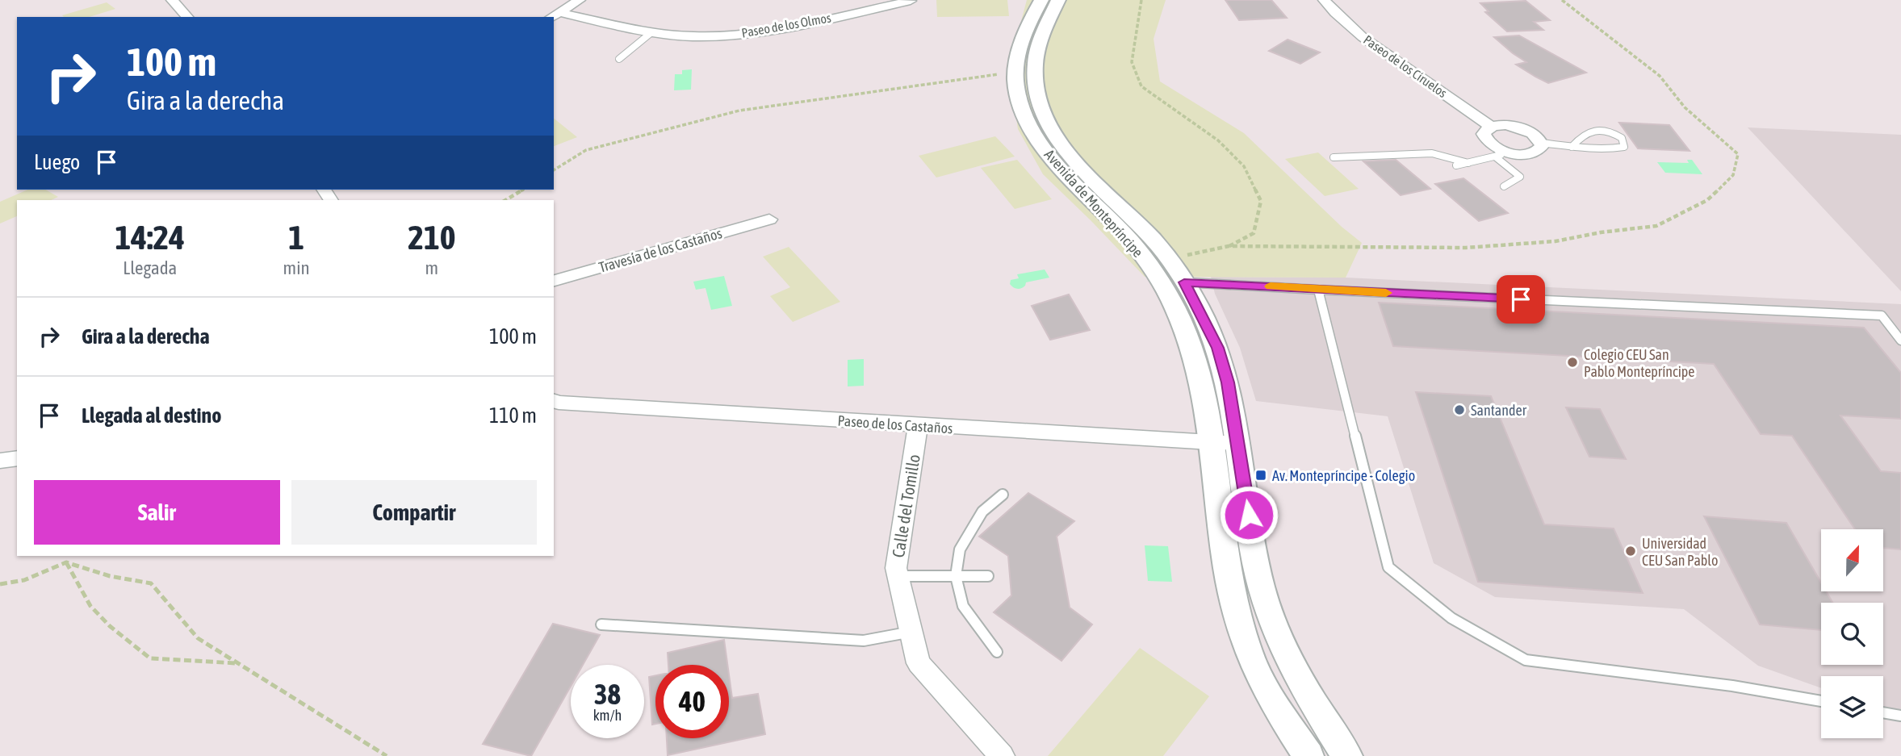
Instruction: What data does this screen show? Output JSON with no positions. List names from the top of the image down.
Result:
{
  "streets": {
    "street": [
      "Paseo de los Olmos",
      "Paseo de los Ciruelos",
      "Avenida de Montepríncipe",
      "Travesía de los Castaños",
      "Paseo de los Castaños",
      "Calle del Tomillo"
    ]
  },
  "crossings": [
    ["Avenida de Montepríncipe", "Paseo de los Castaños"],
    ["Paseo de los Castaños", "Calle del Tomillo"]
  ],
  "places": {
    "other": ["Colegio CEU San Pablo Montepríncipe", "Santander", "Universidad CEU San Pablo"],
    "transit": ["Av. Montepríncipe - Colegio"]
  },
  "north": "top",
  "page": {
    "turn": ["100 m", "Gira a la derecha"],
    "then": "Luego",
    "eta": [
      "14:24",
      "Llegada",
      "1",
      "min",
      "210",
      "m"
    ],
    "list": [
      {
        "name": "Gira a la derecha",
        "value": "100 m"
      },
      {
        "name": "Llegada al destino",
        "value": "110 m"
      }
    ],
    "buttons": ["Salir", "Compartir"],
    "speed": "38 km/h",
    "limit": "40"
  }
}
